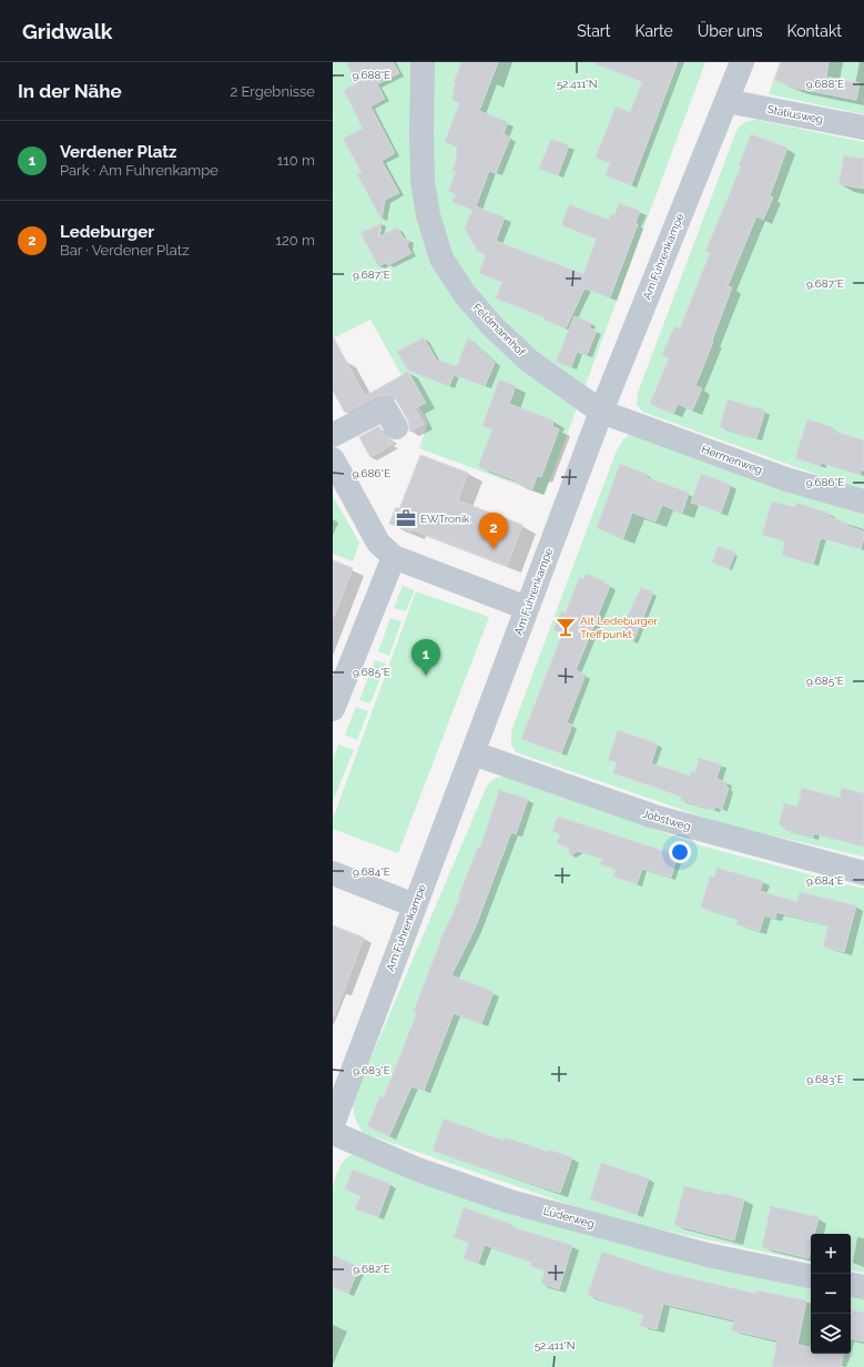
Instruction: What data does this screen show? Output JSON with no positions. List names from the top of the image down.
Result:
{
  "streets": {
    "street": [
      "Statiusweg",
      "Am Fuhrenkampe",
      "Feldmannhof",
      "Hermenweg",
      "Jobstweg",
      "Lüderweg"
    ]
  },
  "crossings": [
    ["Statiusweg", "Am Fuhrenkampe"],
    ["Am Fuhrenkampe", "Feldmannhof"],
    ["Am Fuhrenkampe", "Hermenweg"],
    ["Am Fuhrenkampe", "Jobstweg"],
    ["Feldmannhof", "Hermenweg"]
  ],
  "places": {
    "office": ["EWTronik"],
    "bar": ["Alt Ledeburger Treffpunkt"]
  },
  "page": {
    "header": "Gridwalk",
    "nav": [
      "Start",
      "Karte",
      "Über uns",
      "Kontakt"
    ],
    "heading": ["In der Nähe", "2 Ergebnisse"],
    "list": [
      {
        "mark": "1",
        "name": "Verdener Platz",
        "note": "Park · Am Fuhrenkampe",
        "value": "110 m"
      },
      {
        "mark": "2",
        "name": "Ledeburger",
        "note": "Bar · Verdener Platz",
        "value": "120 m"
      }
    ],
    "pins": ["2", "1"],
    "map_buttons": ["+", "−"]
  },
  "coordinates": [
    "9.688°E",
    "52.411°N",
    "9.687°E",
    "9.686°E",
    "9.685°E",
    "9.684°E",
    "9.683°E",
    "9.682°E"
  ]
}
